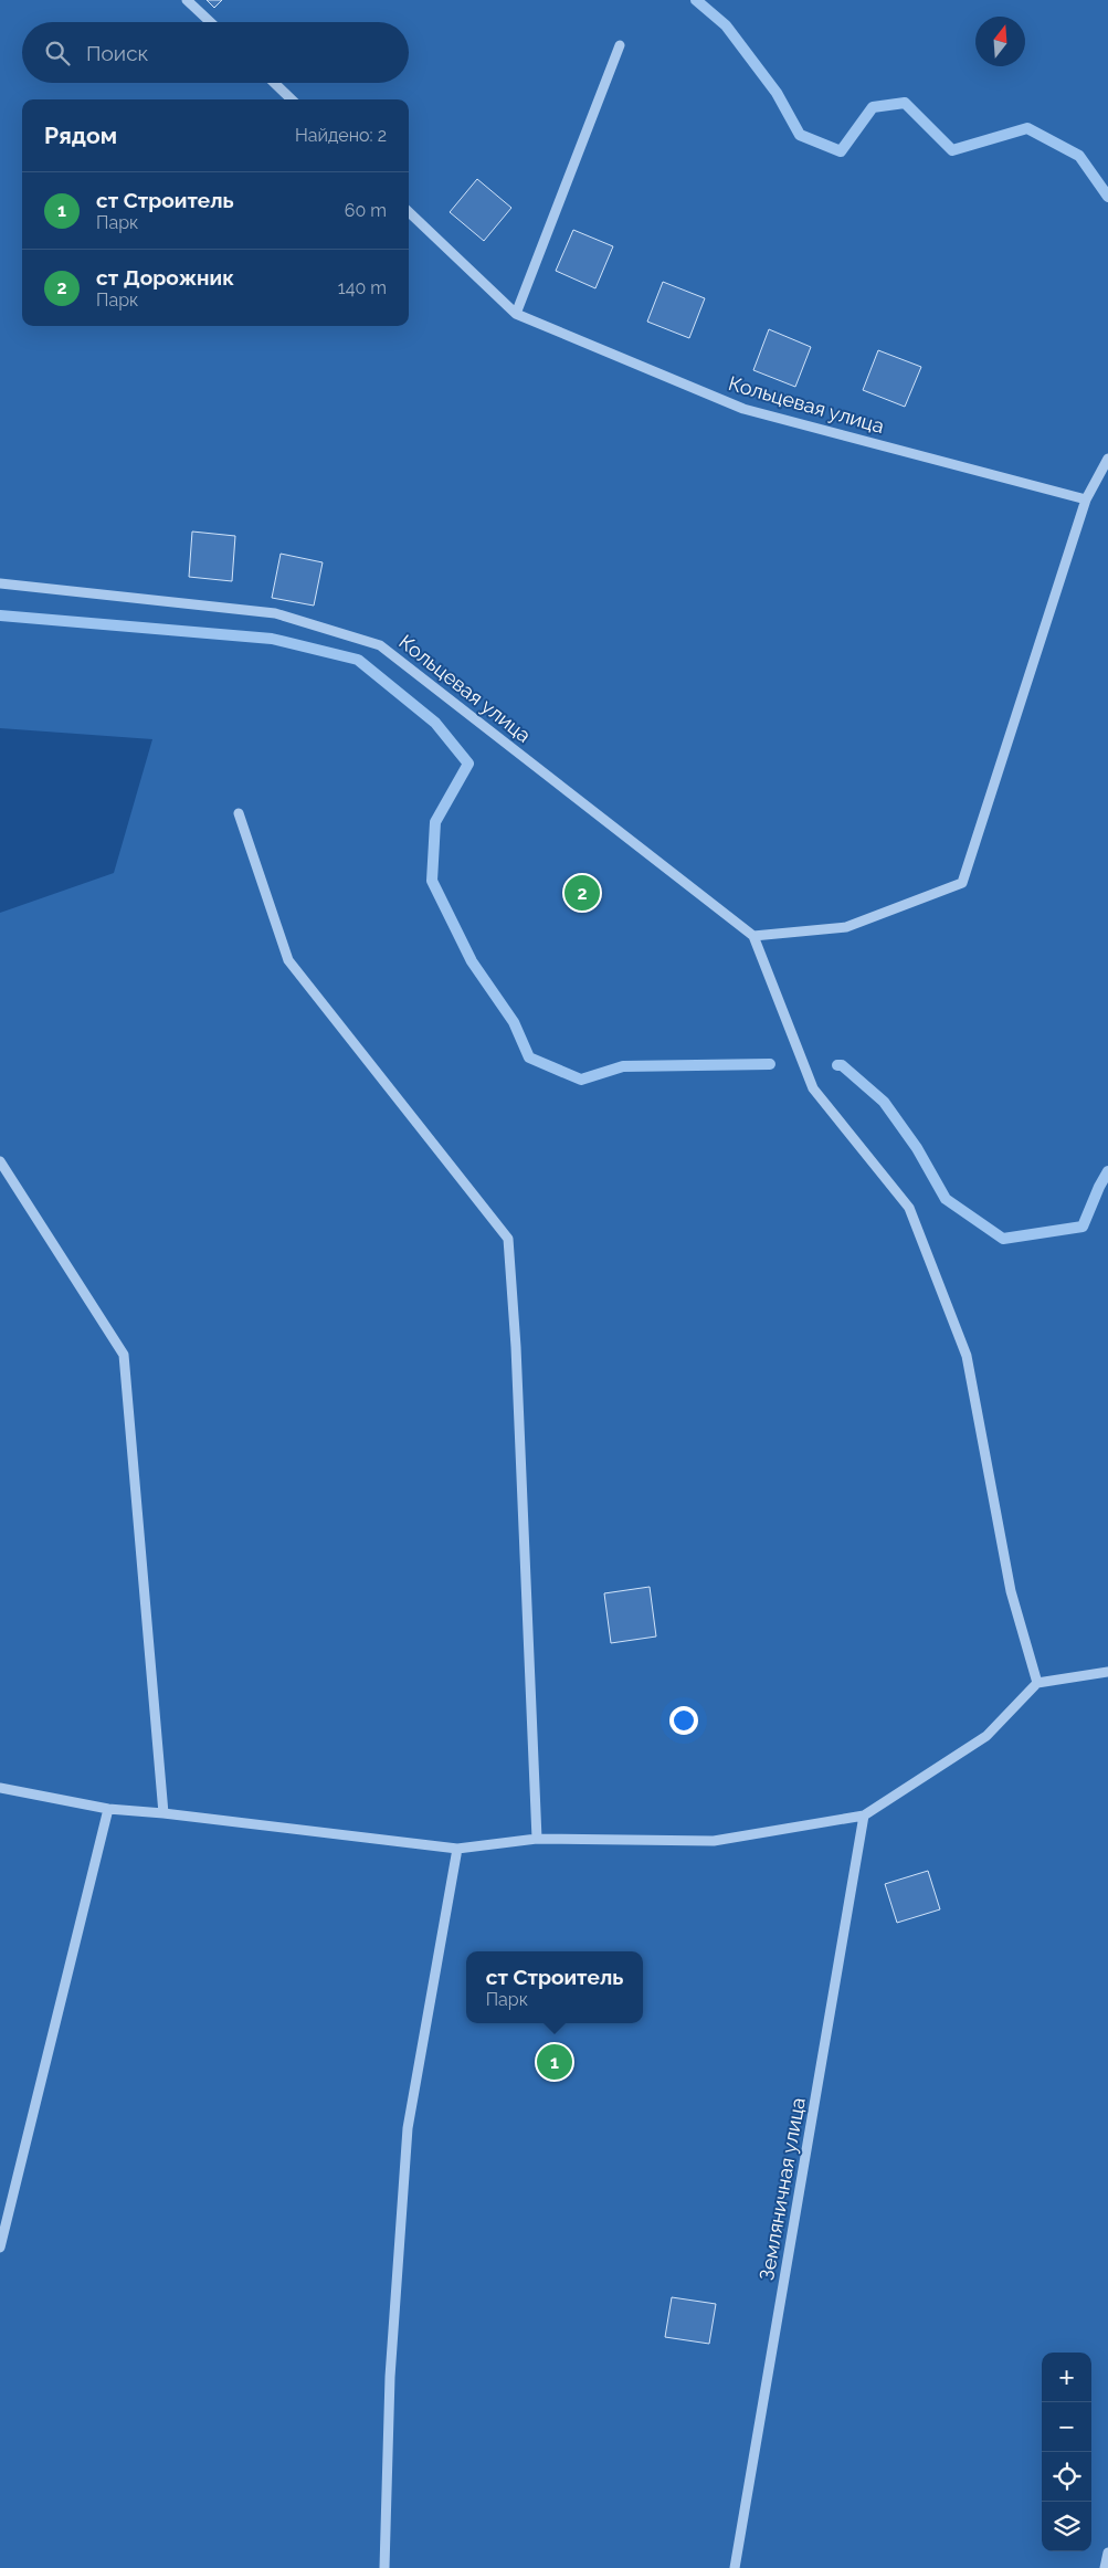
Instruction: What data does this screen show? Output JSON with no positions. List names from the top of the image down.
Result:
{
  "streets": {
    "street": ["Кольцевая улица", "Земляничная улица"]
  },
  "north": "top",
  "page": {
    "search": "Поиск",
    "heading": ["Рядом", "Найдено: 2"],
    "list": [
      {
        "mark": "1",
        "name": "ст Строитель",
        "note": "Парк",
        "value": "60 m"
      },
      {
        "mark": "2",
        "name": "ст Дорожник",
        "note": "Парк",
        "value": "140 m"
      }
    ],
    "pins": ["2", "1"],
    "popup": ["ст Строитель", "Парк"],
    "map_buttons": ["+", "−"]
  }
}
